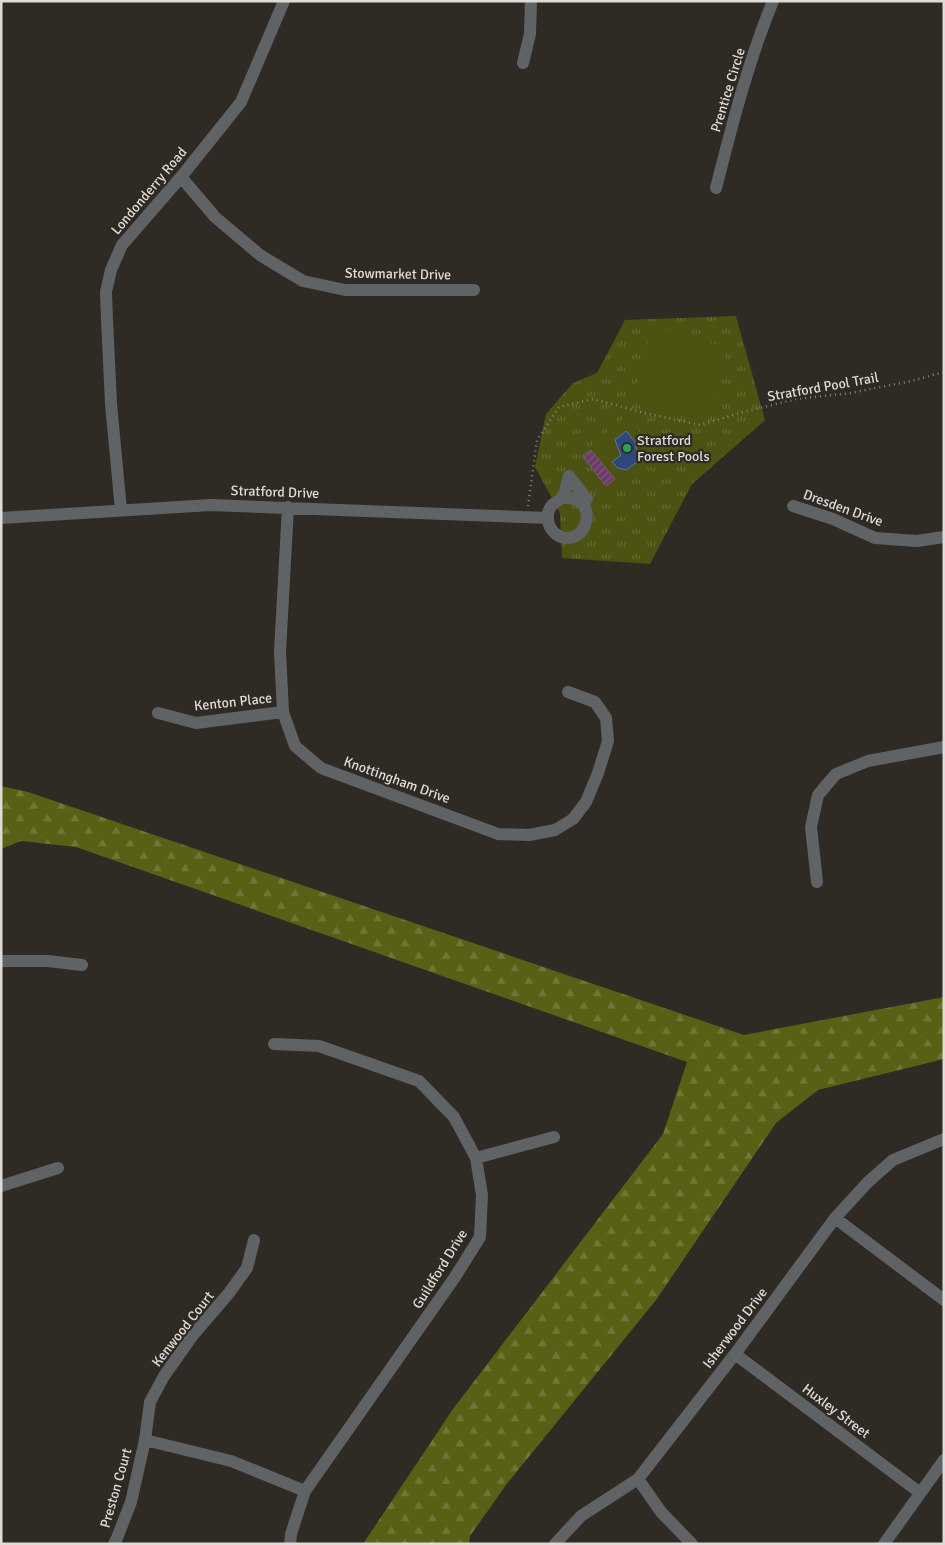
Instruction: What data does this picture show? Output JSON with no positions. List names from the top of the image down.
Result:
{
  "streets": {
    "street": [
      "Prentice Circle",
      "Londonderry Road",
      "Stowmarket Drive",
      "Stratford Drive",
      "Dresden Drive",
      "Kenton Place",
      "Knottingham Drive",
      "Guildford Drive",
      "Isherwood Drive",
      "Kenwood Court",
      "Huxley Street",
      "Preston Court"
    ],
    "path": ["Stratford Pool Trail"]
  },
  "crossings": [
    ["Londonderry Road", "Stowmarket Drive"],
    ["Londonderry Road", "Stratford Drive"],
    ["Stratford Pool Trail", "Stratford Drive"],
    ["Stratford Drive", "Knottingham Drive"],
    ["Kenton Place", "Knottingham Drive"],
    ["Isherwood Drive", "Huxley Street"],
    ["Kenwood Court", "Preston Court"]
  ],
  "places": ["Stratford Forest Pools"]
}
